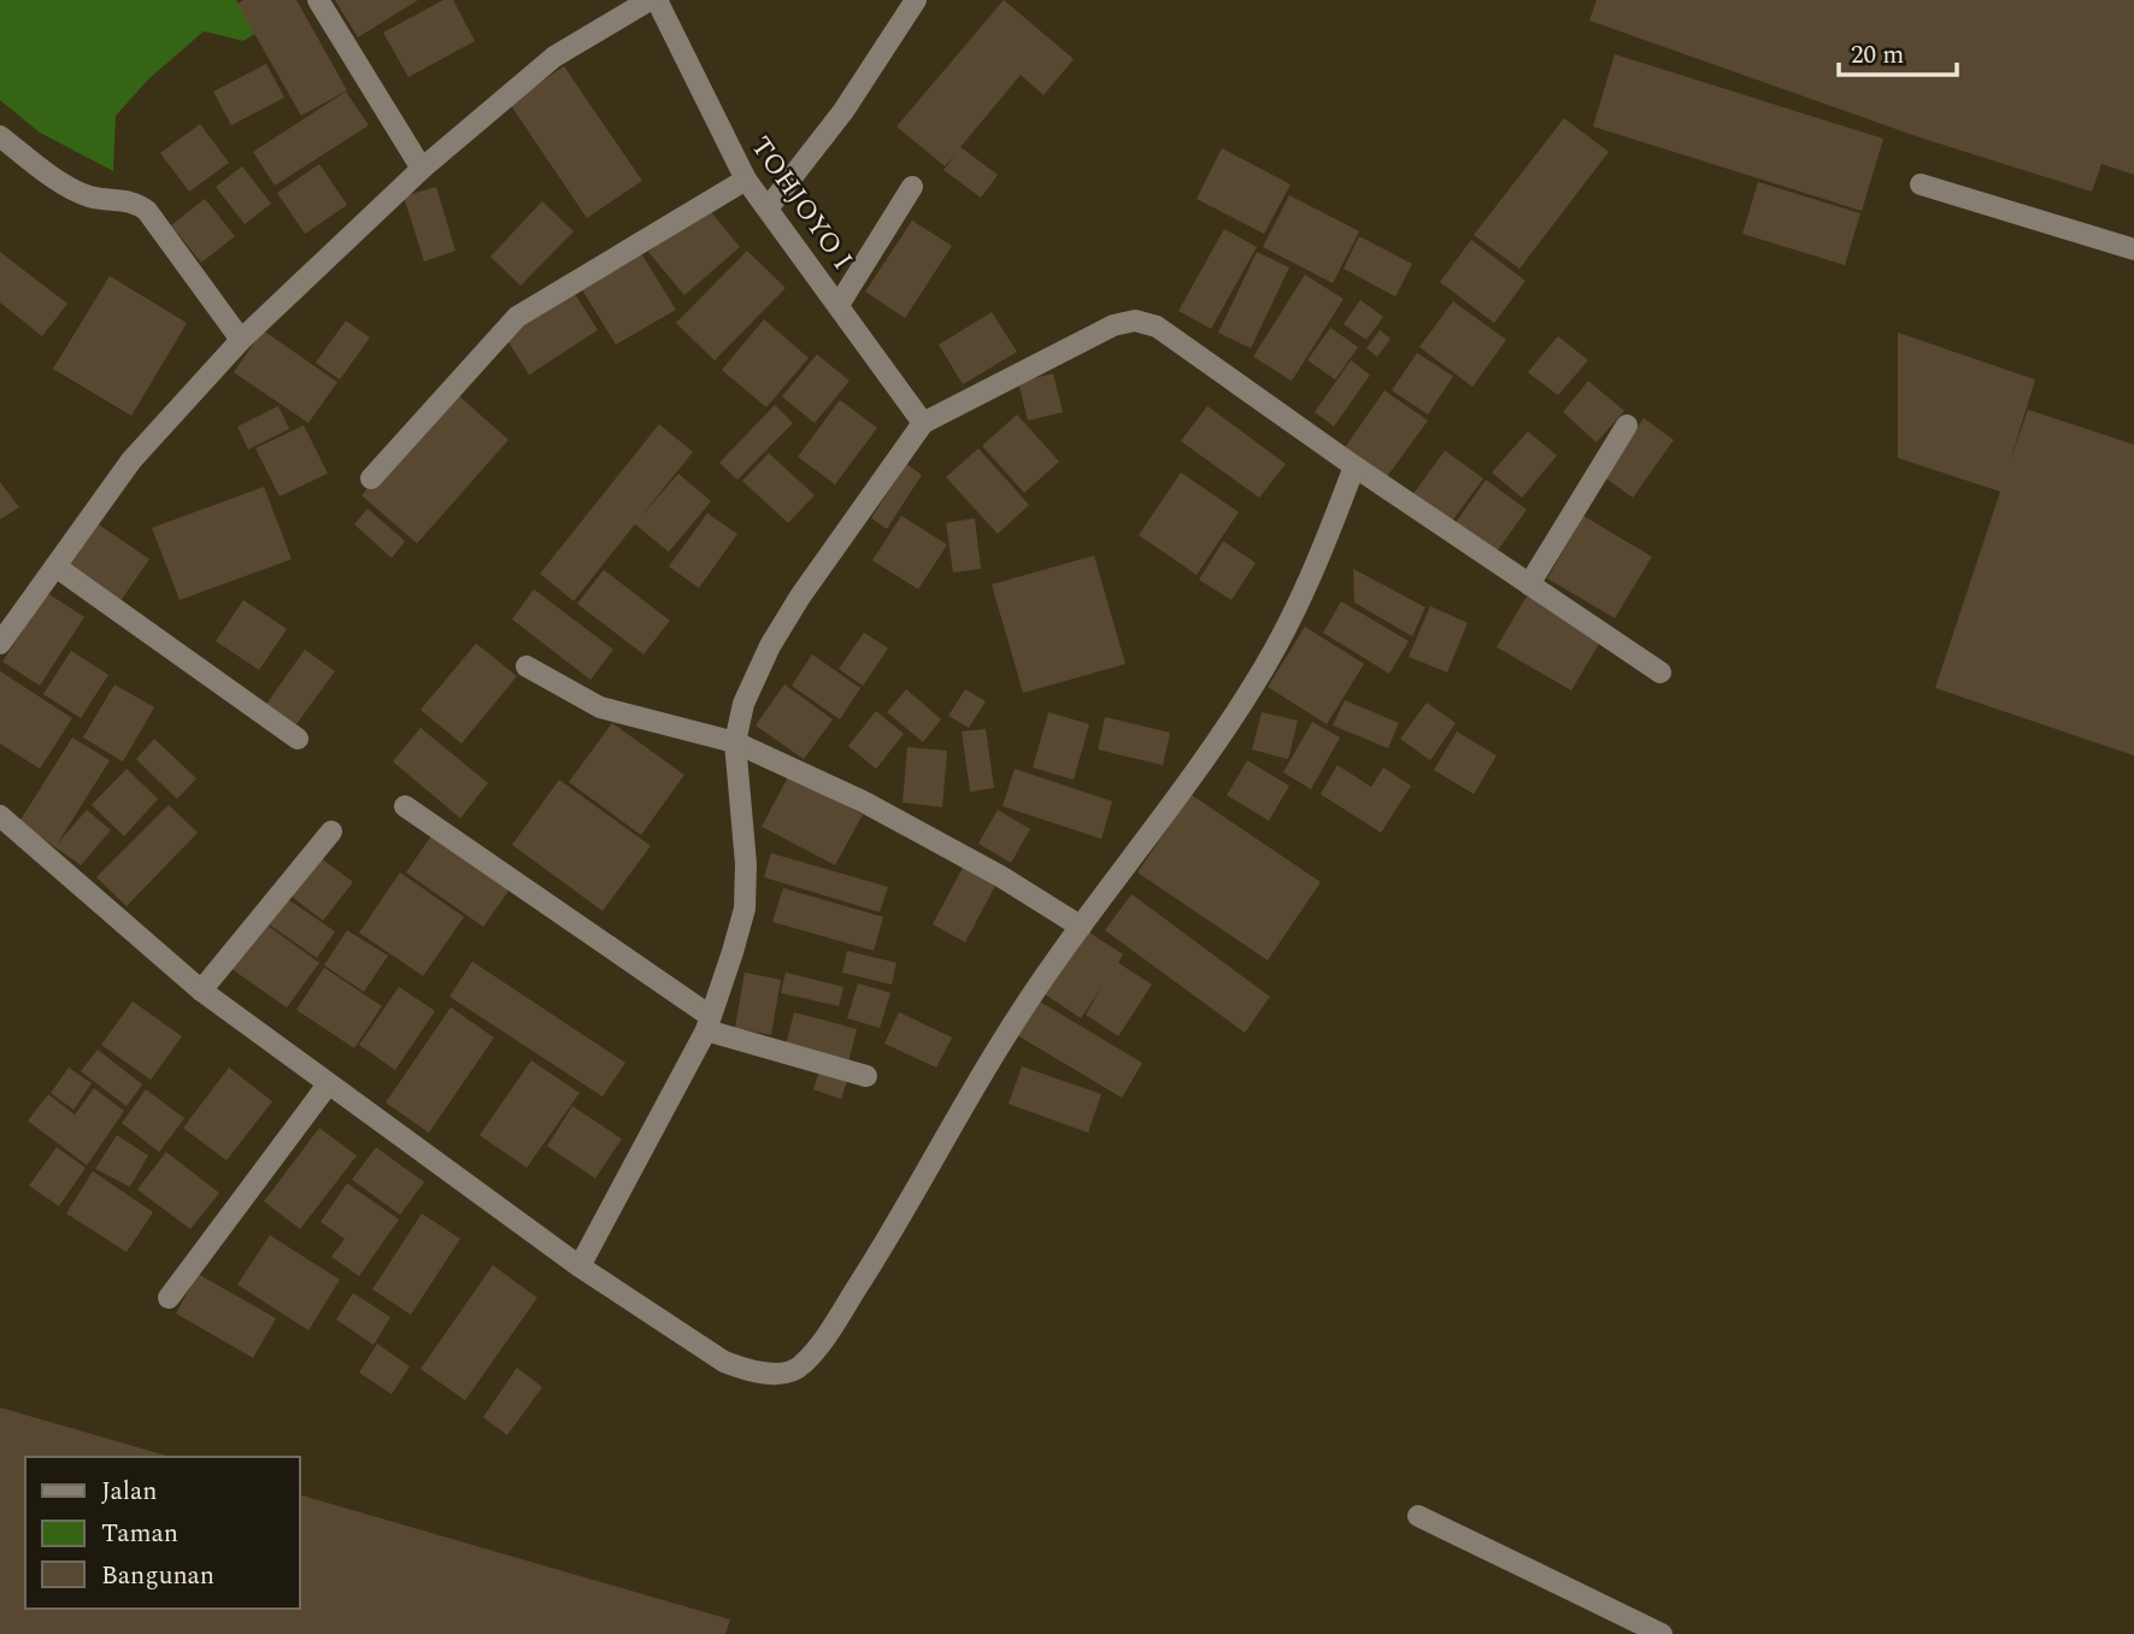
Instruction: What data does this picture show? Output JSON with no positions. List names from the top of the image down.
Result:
{
  "streets": {
    "street": ["TOHJOYO I"]
  },
  "legend": ["Jalan", "Taman", "Bangunan"],
  "scale_bar": "20 m"
}
